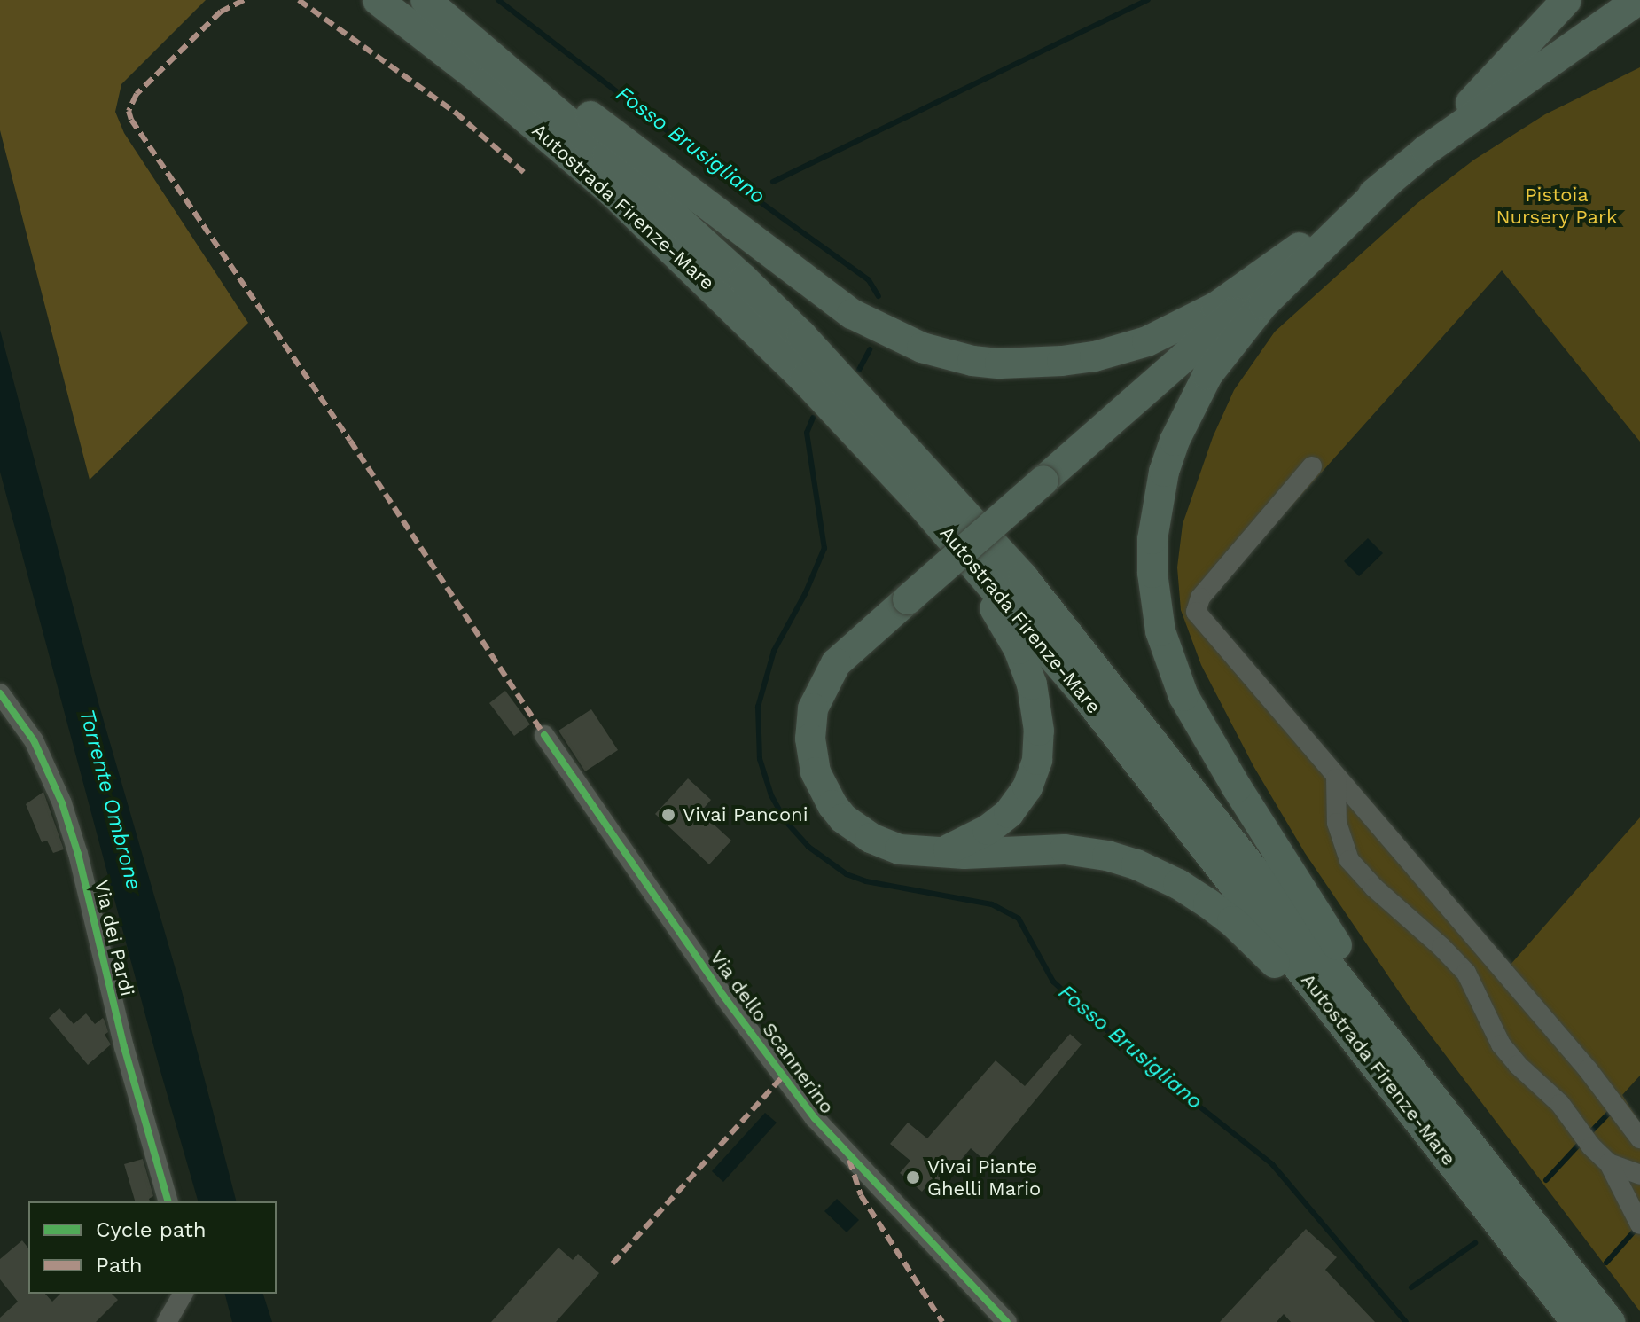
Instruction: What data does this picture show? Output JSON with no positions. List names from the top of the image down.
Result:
{
  "streets": {
    "highway": ["Autostrada Firenze-Mare"],
    "street": ["Via dei Pardi", "Via dello Scannerino"]
  },
  "water": ["Fosso Brusigliano", "Torrente Ombrone"],
  "parks": ["Pistoia Nursery Park"],
  "places": ["Vivai Panconi", "Vivai Piante Ghelli Mario"],
  "legend": ["Cycle path", "Path"]
}
